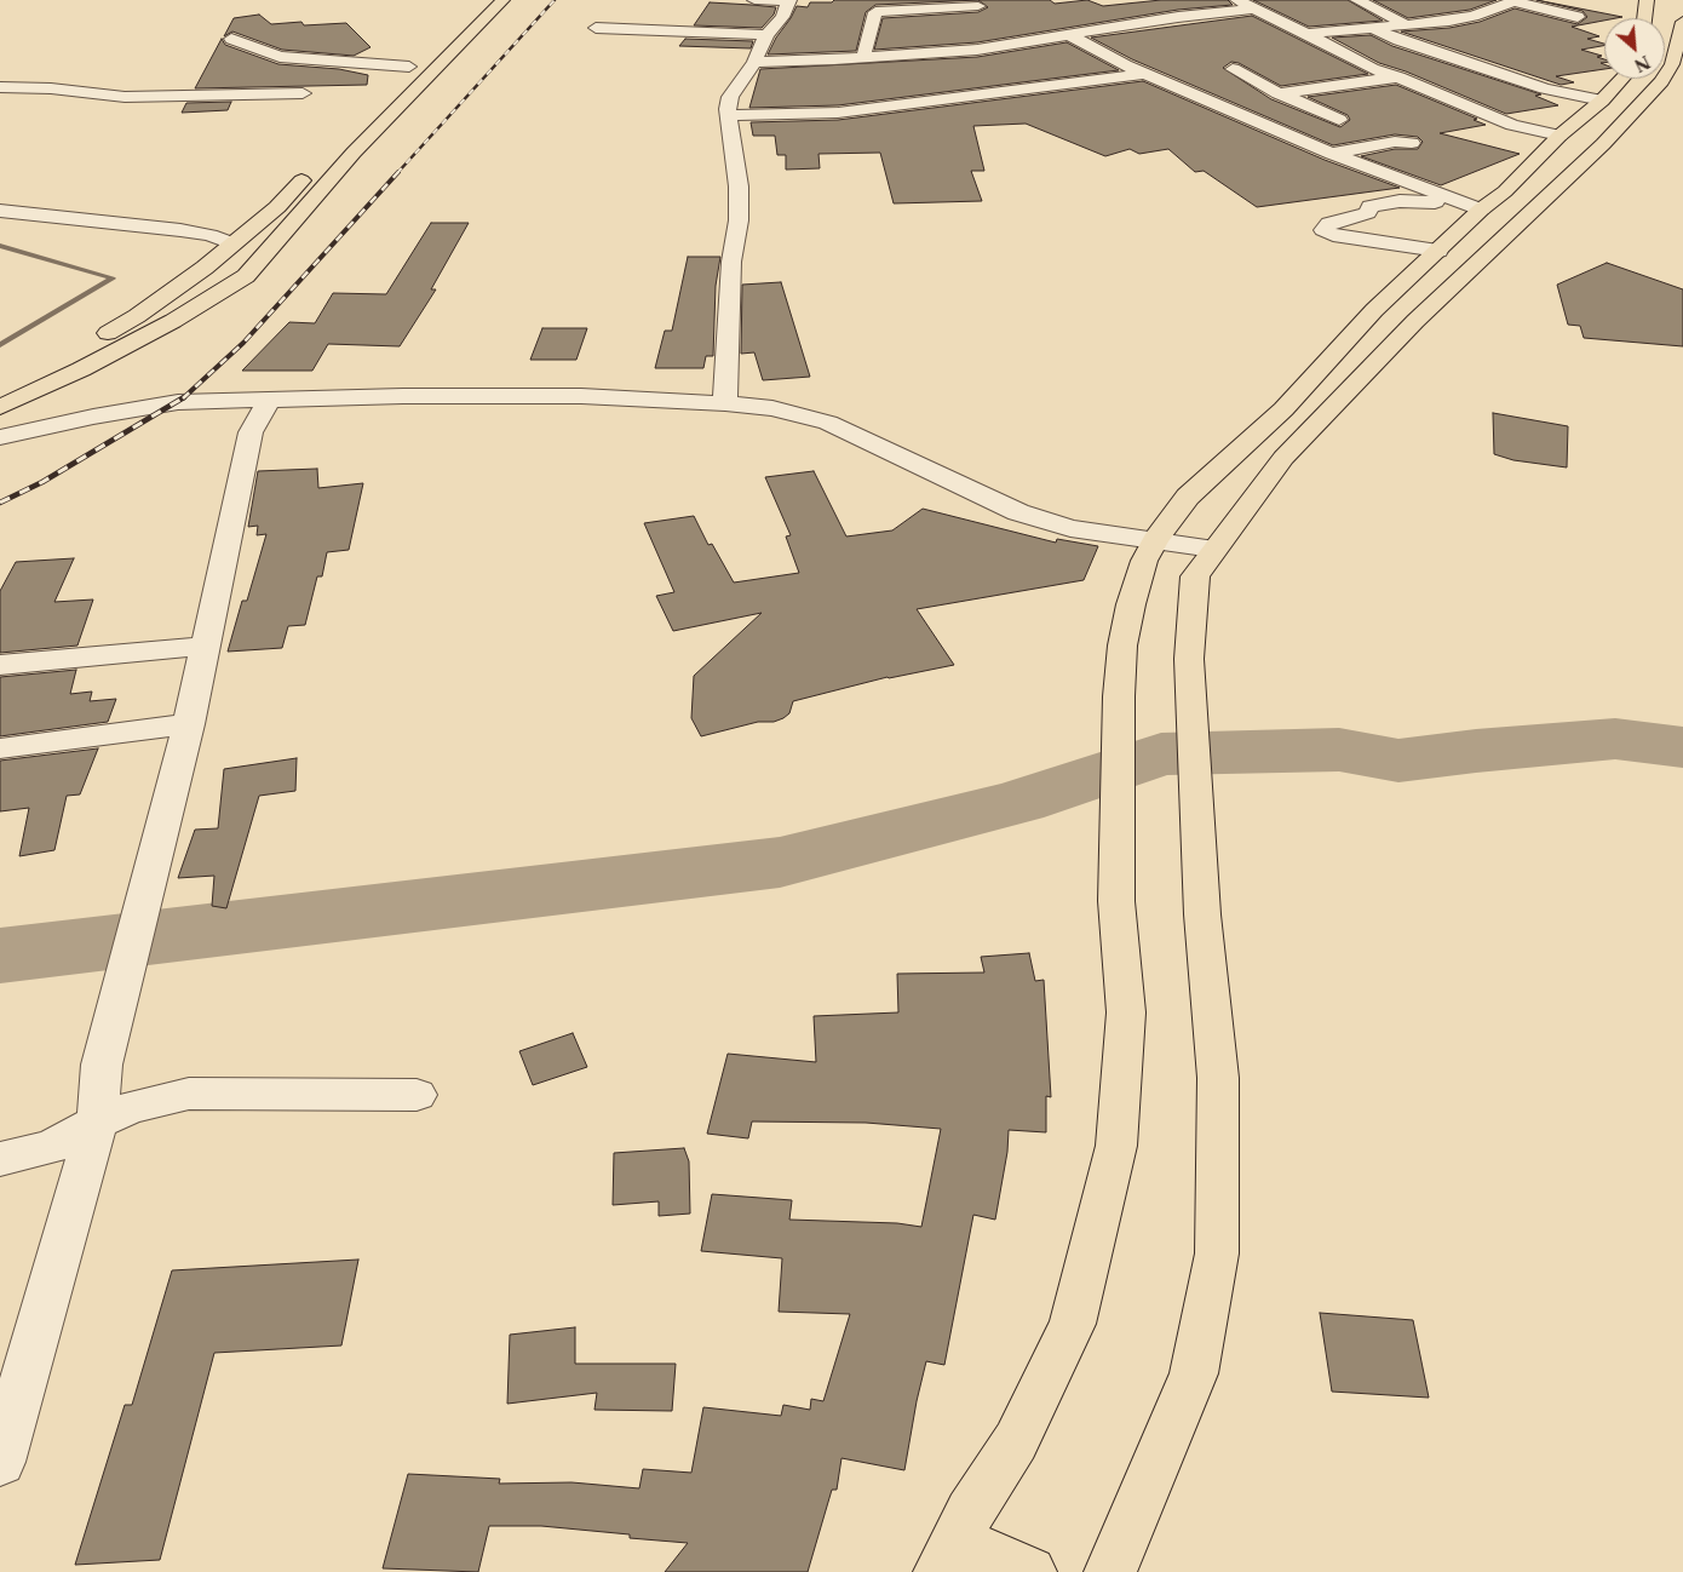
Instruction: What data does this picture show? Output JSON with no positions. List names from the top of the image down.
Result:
{
  "north": "bottom right"
}
